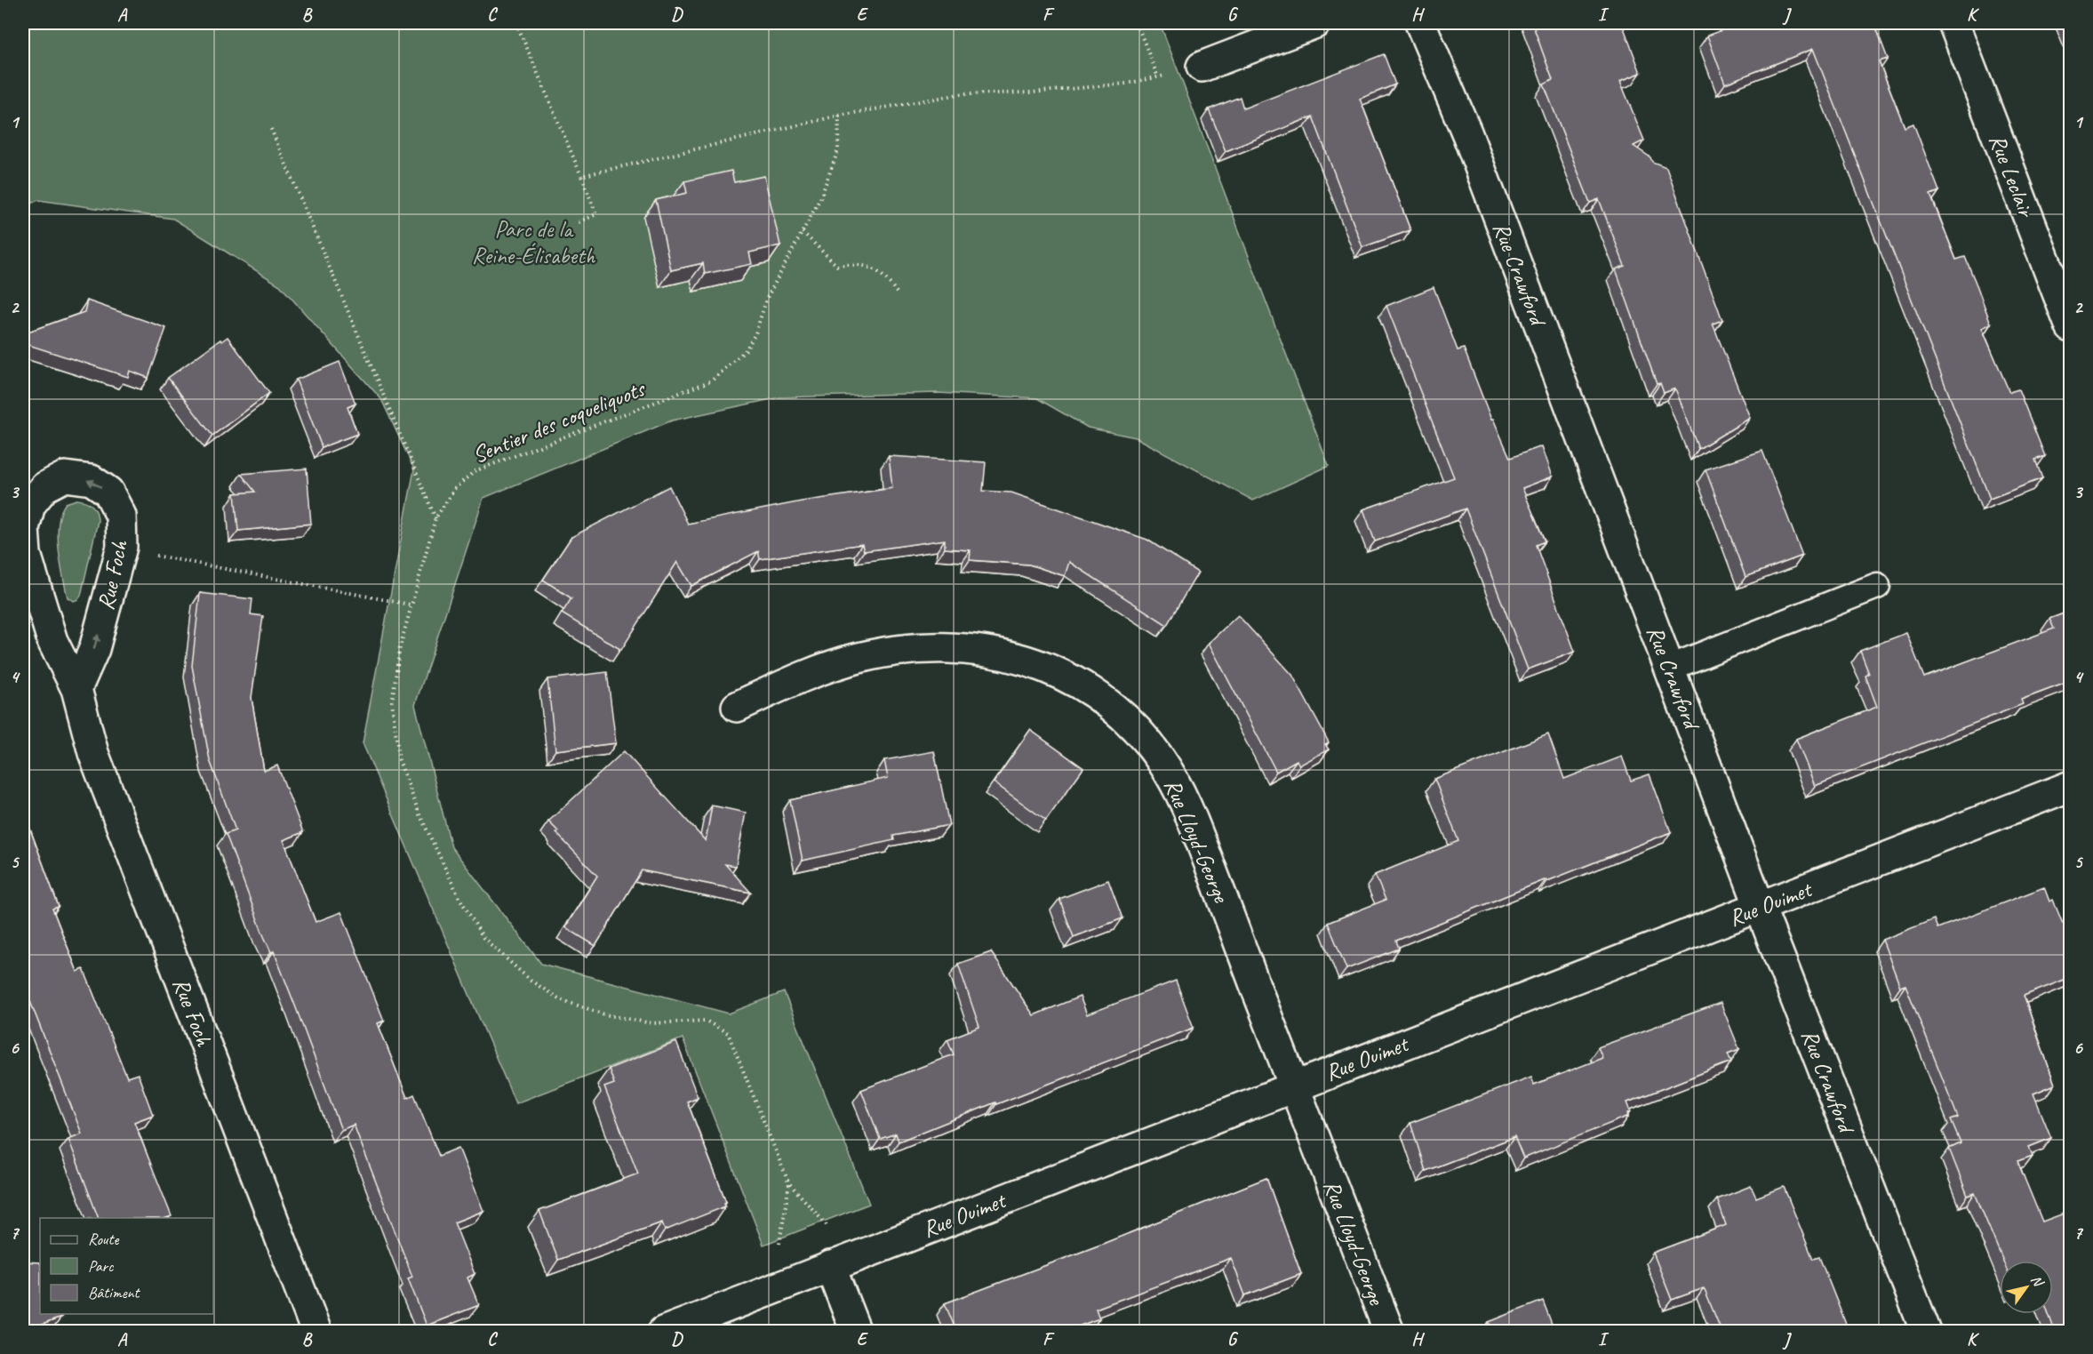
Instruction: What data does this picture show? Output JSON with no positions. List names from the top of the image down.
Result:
{
  "streets": {
    "street": [
      "Rue Leclair",
      "Rue Crawford",
      "Rue Foch",
      "Rue Lloyd-George",
      "Rue Ouimet"
    ],
    "path": ["Sentier des coqueliquots"]
  },
  "crossings": [
    ["Rue Crawford", "Rue Ouimet"],
    ["Rue Lloyd-George", "Rue Ouimet"]
  ],
  "parks": ["Parc de la Reine-Élisabeth"],
  "legend": ["Route", "Parc", "Bâtiment"],
  "north": "top right",
  "grid": {
    "columns": [
      "A",
      "B",
      "C",
      "D",
      "E",
      "F",
      "G",
      "H",
      "I",
      "J",
      "K"
    ],
    "rows": [
      "1",
      "2",
      "3",
      "4",
      "5",
      "6",
      "7"
    ]
  }
}
